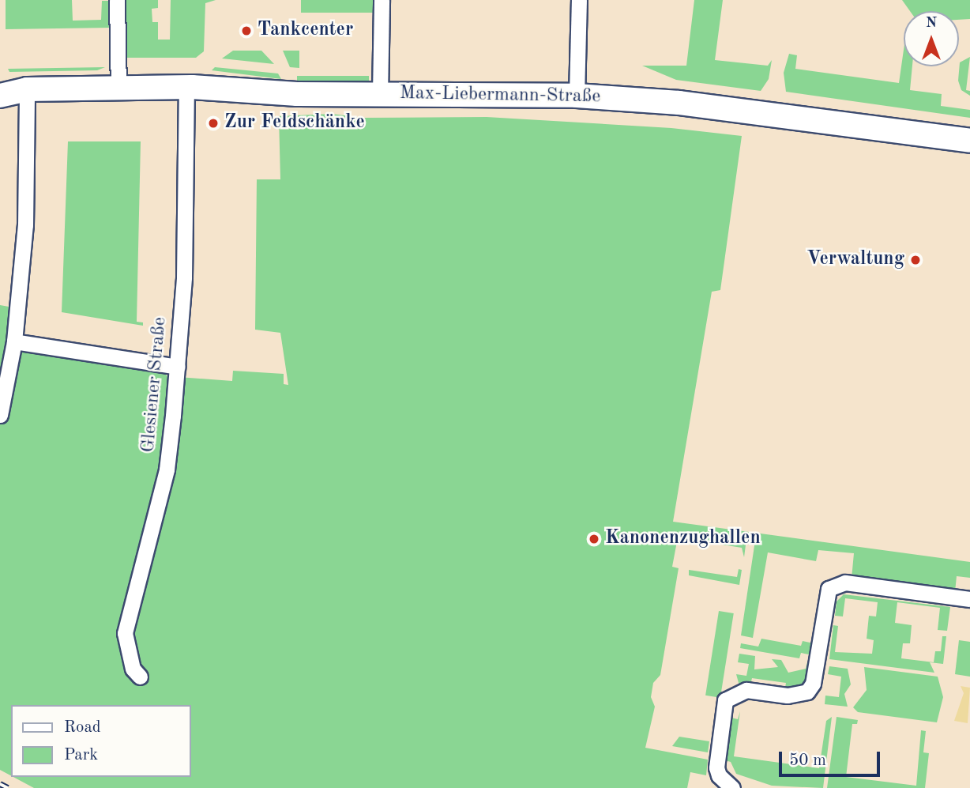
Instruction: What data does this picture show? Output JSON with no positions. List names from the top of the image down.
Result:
{
  "streets": {
    "main road": ["Max-Liebermann-Straße"],
    "street": ["Glesiener Straße"]
  },
  "crossings": [
    ["Max-Liebermann-Straße", "Glesiener Straße"]
  ],
  "places": [
    "Tankcenter",
    "Zur Feldschänke",
    "Verwaltung",
    "Kanonenzughallen"
  ],
  "legend": ["Road", "Park"],
  "scale_bar": "50 m",
  "north": "top"
}
